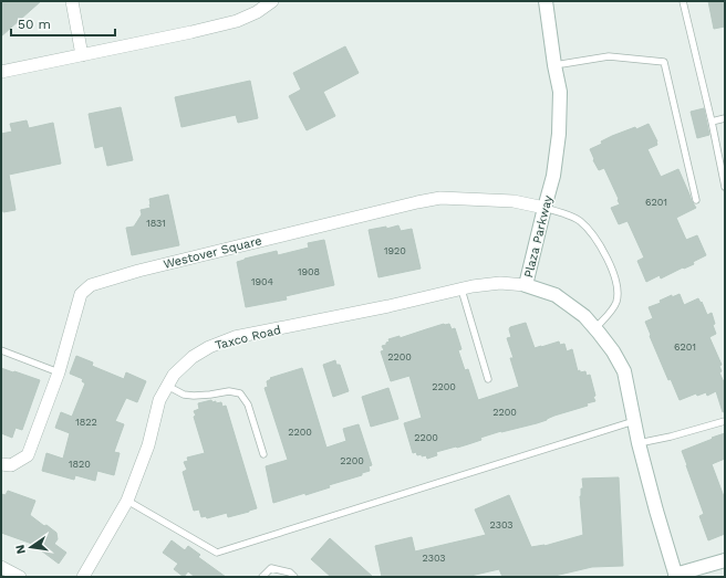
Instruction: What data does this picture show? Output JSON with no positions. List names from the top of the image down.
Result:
{
  "streets": {
    "street": ["Plaza Parkway", "Westover Square", "Taxco Road"]
  },
  "crossings": [
    ["Plaza Parkway", "Westover Square"],
    ["Plaza Parkway", "Taxco Road"]
  ],
  "house_numbers": [
    "6201",
    "1831",
    "1920",
    "1908",
    "1904",
    "6201",
    "2200",
    "2200",
    "2200",
    "1822",
    "2200",
    "2200",
    "2200",
    "1820",
    "2303",
    "2303"
  ],
  "scale_bar": "50 m",
  "north": "left"
}
